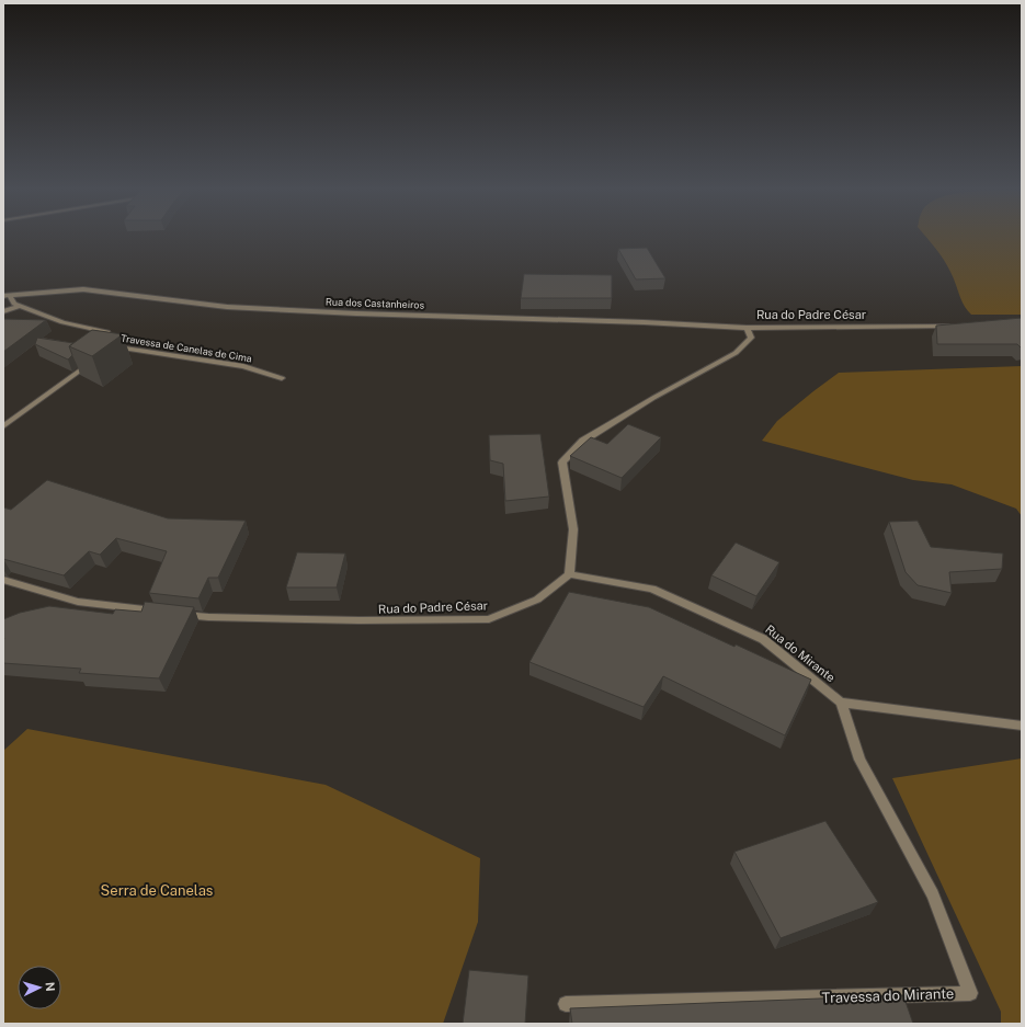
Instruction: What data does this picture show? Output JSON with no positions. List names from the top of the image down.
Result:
{
  "streets": {
    "street": [
      "Rua dos Castanheiros",
      "Rua do Padre César",
      "Travessa de Canelas de Cima",
      "Rua do Mirante",
      "Travessa do Mirante"
    ]
  },
  "crossings": [
    ["Rua dos Castanheiros", "Rua do Padre César"],
    ["Rua do Padre César", "Rua do Mirante"],
    ["Rua do Mirante", "Travessa do Mirante"]
  ],
  "parks": ["Serra de Canelas"],
  "north": "right"
}
